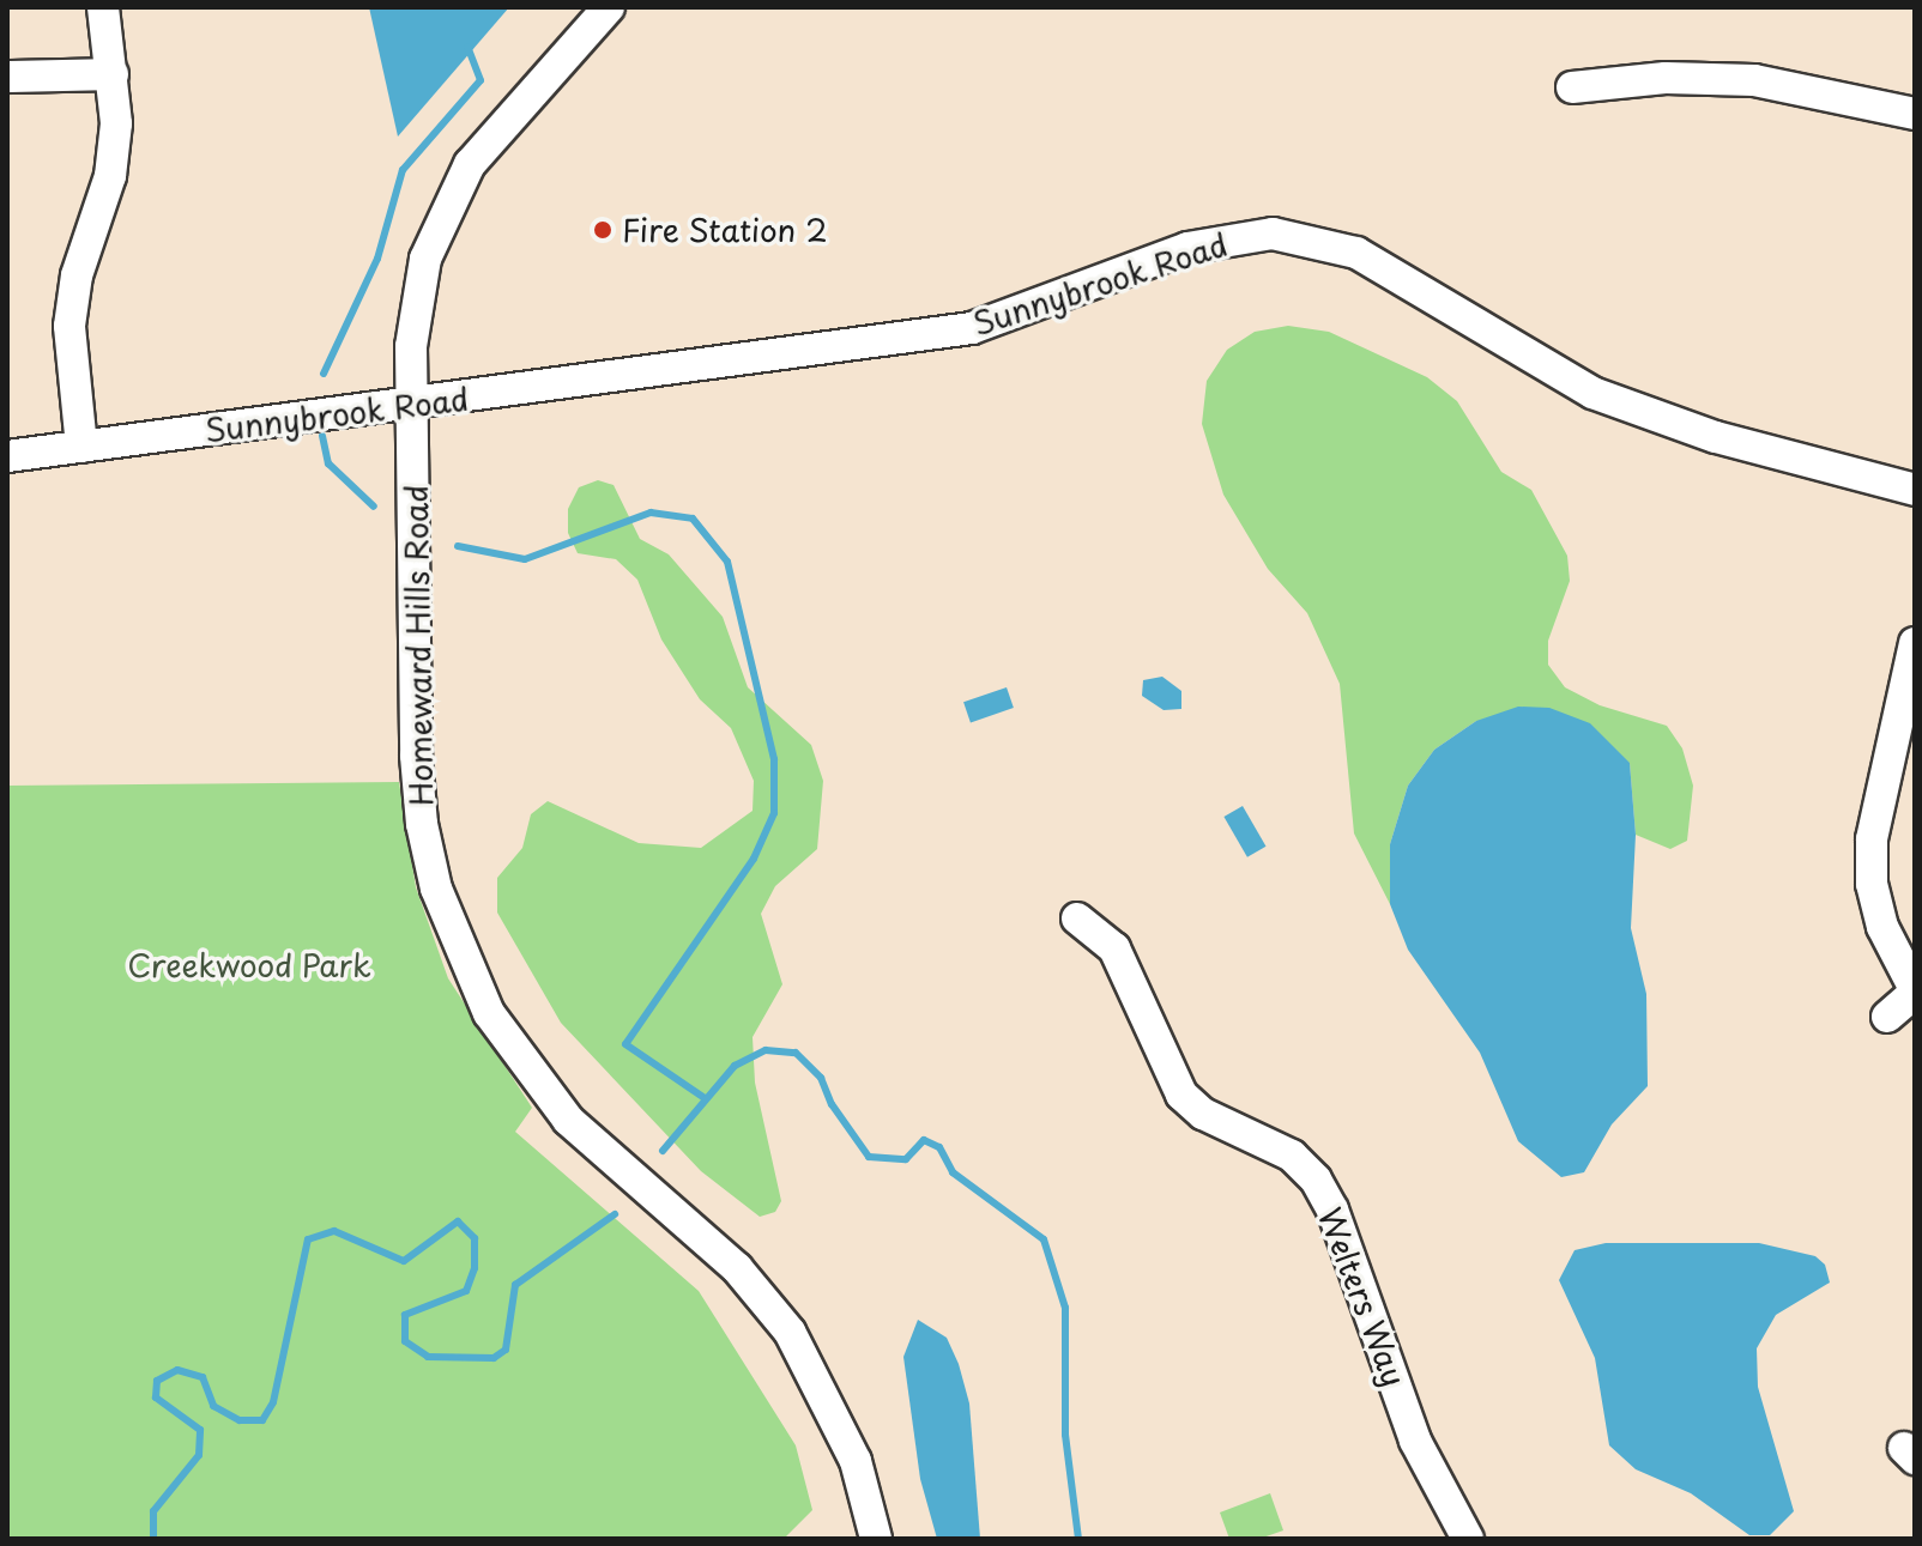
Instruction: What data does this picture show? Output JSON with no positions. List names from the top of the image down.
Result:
{
  "streets": {
    "street": ["Sunnybrook Road", "Homeward Hills Road", "Welters Way"]
  },
  "crossings": [
    ["Sunnybrook Road", "Homeward Hills Road"]
  ],
  "parks": ["Creekwood Park"],
  "places": ["Fire Station 2"]
}
